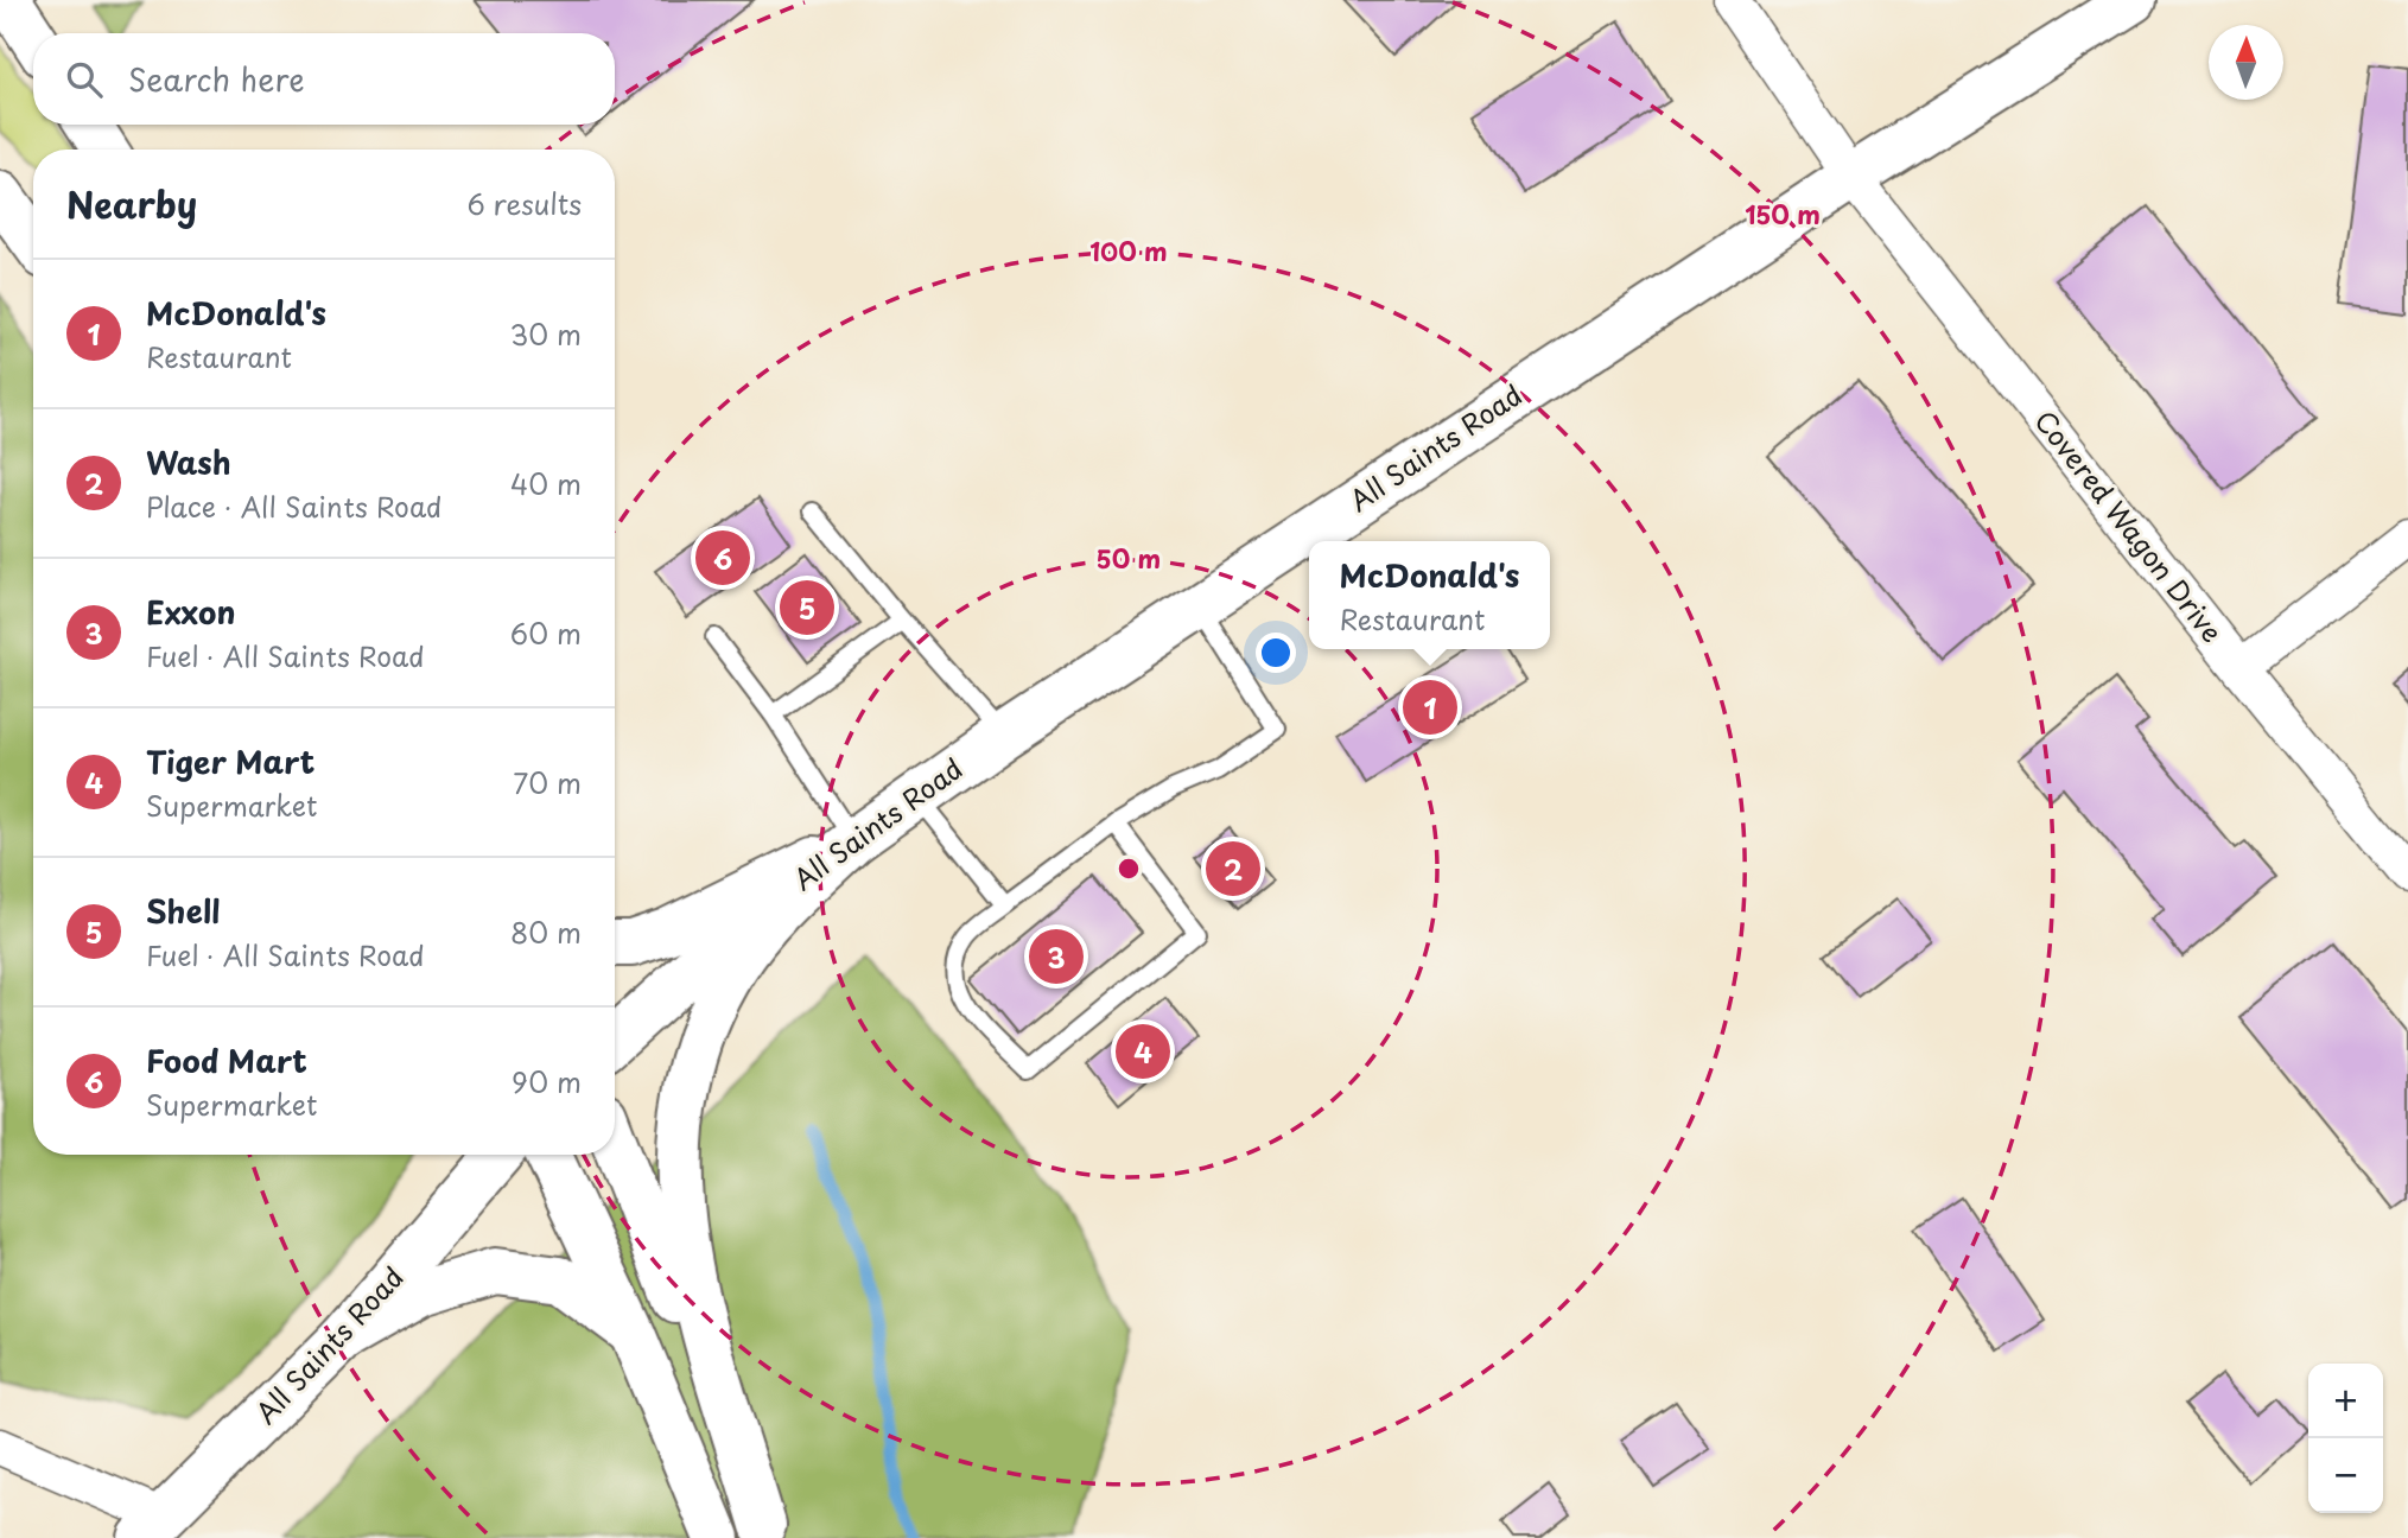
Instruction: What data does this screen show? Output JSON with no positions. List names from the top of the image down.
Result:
{
  "streets": {
    "main road": ["All Saints Road"],
    "street": ["Covered Wagon Drive"]
  },
  "crossings": [
    ["All Saints Road", "Covered Wagon Drive"]
  ],
  "north": "top",
  "page": {
    "search": "Search here",
    "heading": ["Nearby", "6 results"],
    "list": [
      {
        "mark": "1",
        "name": "McDonald's",
        "note": "Restaurant",
        "value": "30 m"
      },
      {
        "mark": "2",
        "name": "Wash",
        "note": "Place · All Saints Road",
        "value": "40 m"
      },
      {
        "mark": "3",
        "name": "Exxon",
        "note": "Fuel · All Saints Road",
        "value": "60 m"
      },
      {
        "mark": "4",
        "name": "Tiger Mart",
        "note": "Supermarket",
        "value": "70 m"
      },
      {
        "mark": "5",
        "name": "Shell",
        "note": "Fuel · All Saints Road",
        "value": "80 m"
      },
      {
        "mark": "6",
        "name": "Food Mart",
        "note": "Supermarket",
        "value": "90 m"
      }
    ],
    "pins": [
      "6",
      "5",
      "1",
      "2",
      "3",
      "4"
    ],
    "popup": ["McDonald's", "Restaurant"],
    "map_buttons": ["+", "−"]
  },
  "rings": ["150 m", "100 m", "50 m"]
}
